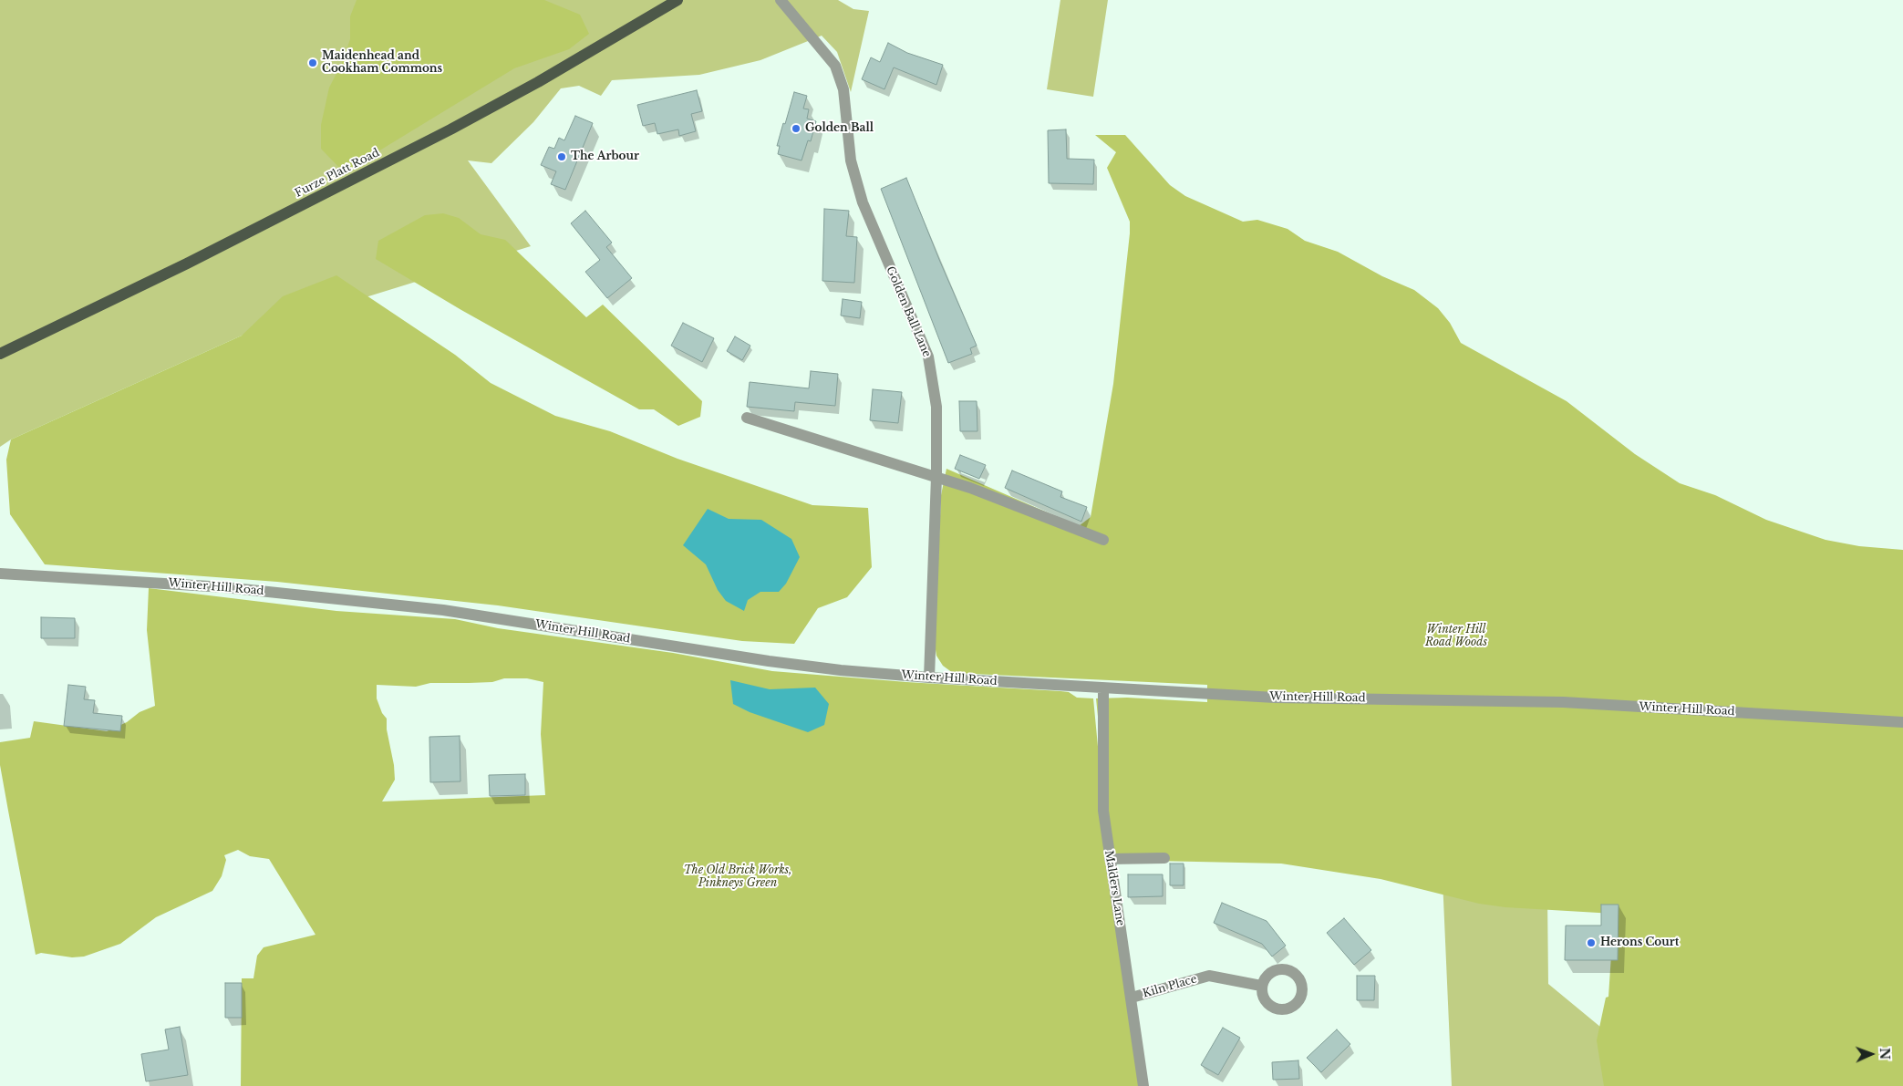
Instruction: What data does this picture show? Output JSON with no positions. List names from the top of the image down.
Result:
{
  "streets": {
    "main road": ["Furze Platt Road"],
    "street": [
      "Golden Ball Lane",
      "Winter Hill Road",
      "Malders Lane",
      "Kiln Place"
    ]
  },
  "crossings": [
    ["Golden Ball Lane", "Winter Hill Road"],
    ["Winter Hill Road", "Malders Lane"],
    ["Malders Lane", "Kiln Place"]
  ],
  "parks": ["Winter Hill Road Woods", "The Old Brick Works, Pinkneys Green"],
  "places": [
    "Maidenhead and Cookham Commons",
    "Golden Ball",
    "The Arbour",
    "Herons Court"
  ],
  "north": "right"
}
